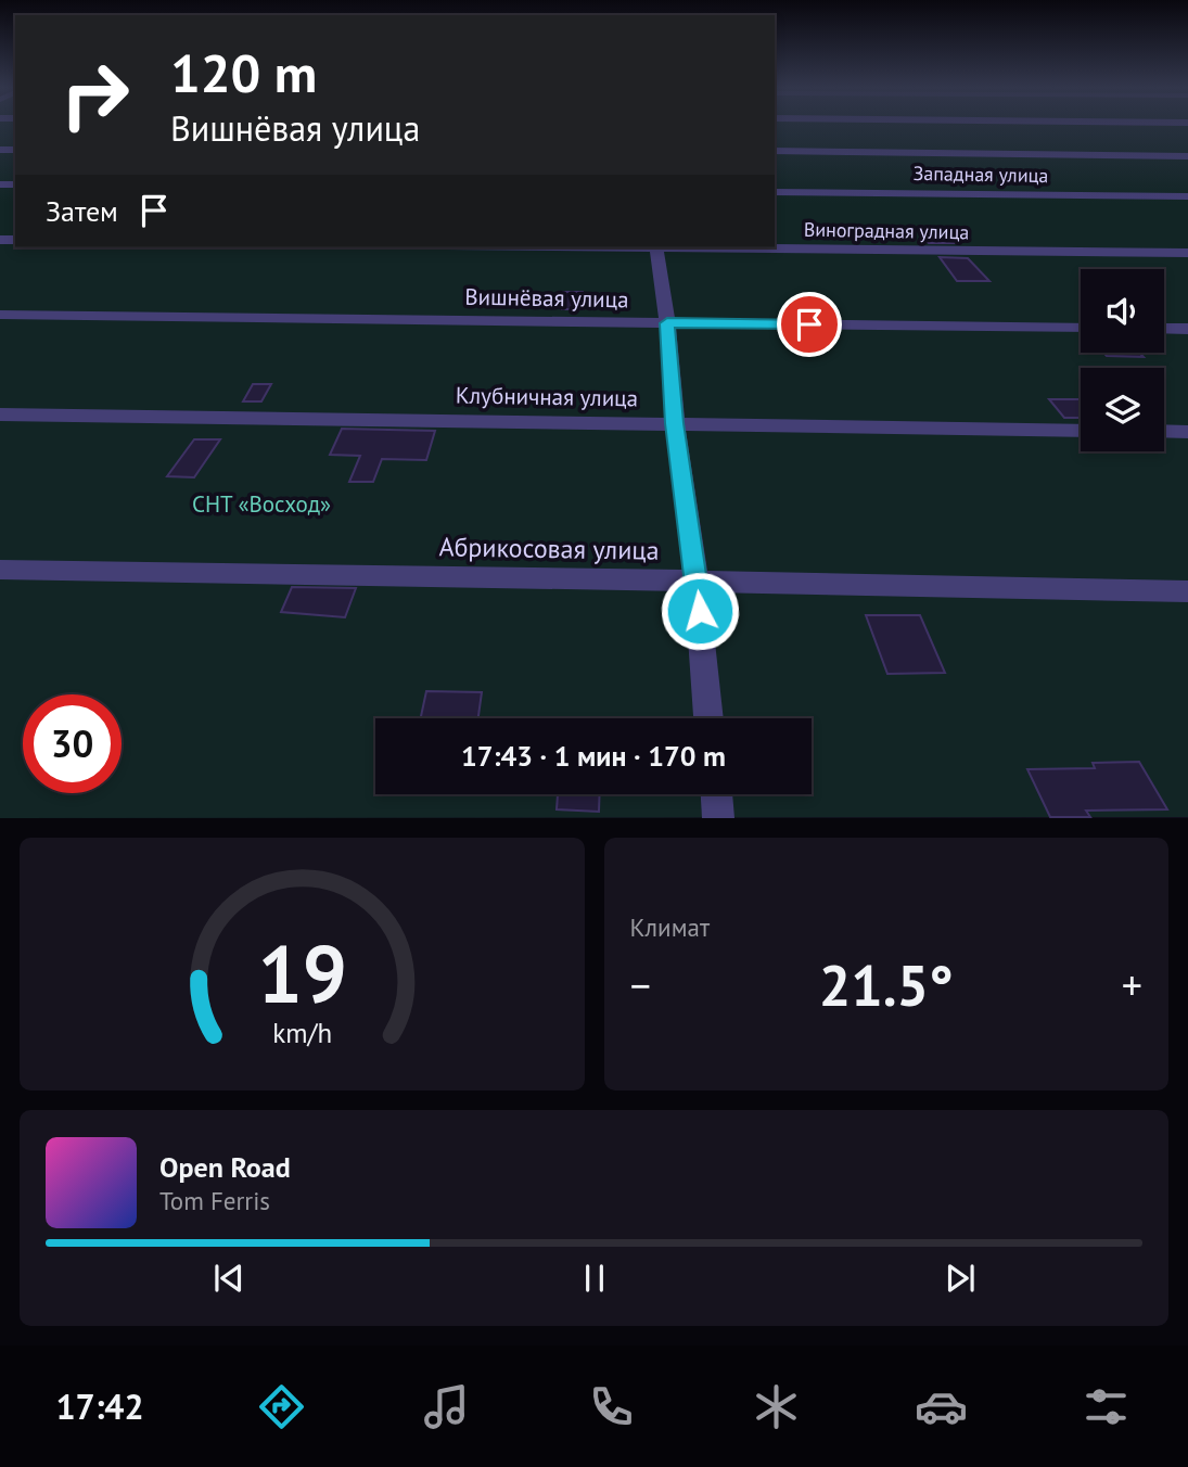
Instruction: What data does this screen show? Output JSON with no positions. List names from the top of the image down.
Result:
{
  "streets": {
    "street": [
      "Западная улица",
      "Виноградная улица",
      "Вишнёвая улица",
      "Клубничная улица",
      "Абрикосовая улица"
    ]
  },
  "parks": ["СНТ «Восход»"],
  "page": {
    "turn": ["120 m", "Вишнёвая улица"],
    "then": "Затем",
    "limit": "30",
    "trip": "17:43 · 1 мин · 170 m",
    "tile": "Климат",
    "heat": ["−", "21.5°", "+"],
    "song": ["Open Road", "Tom Ferris"],
    "tabs": "17:42",
    "gauge": ["19", "km/h"]
  }
}
